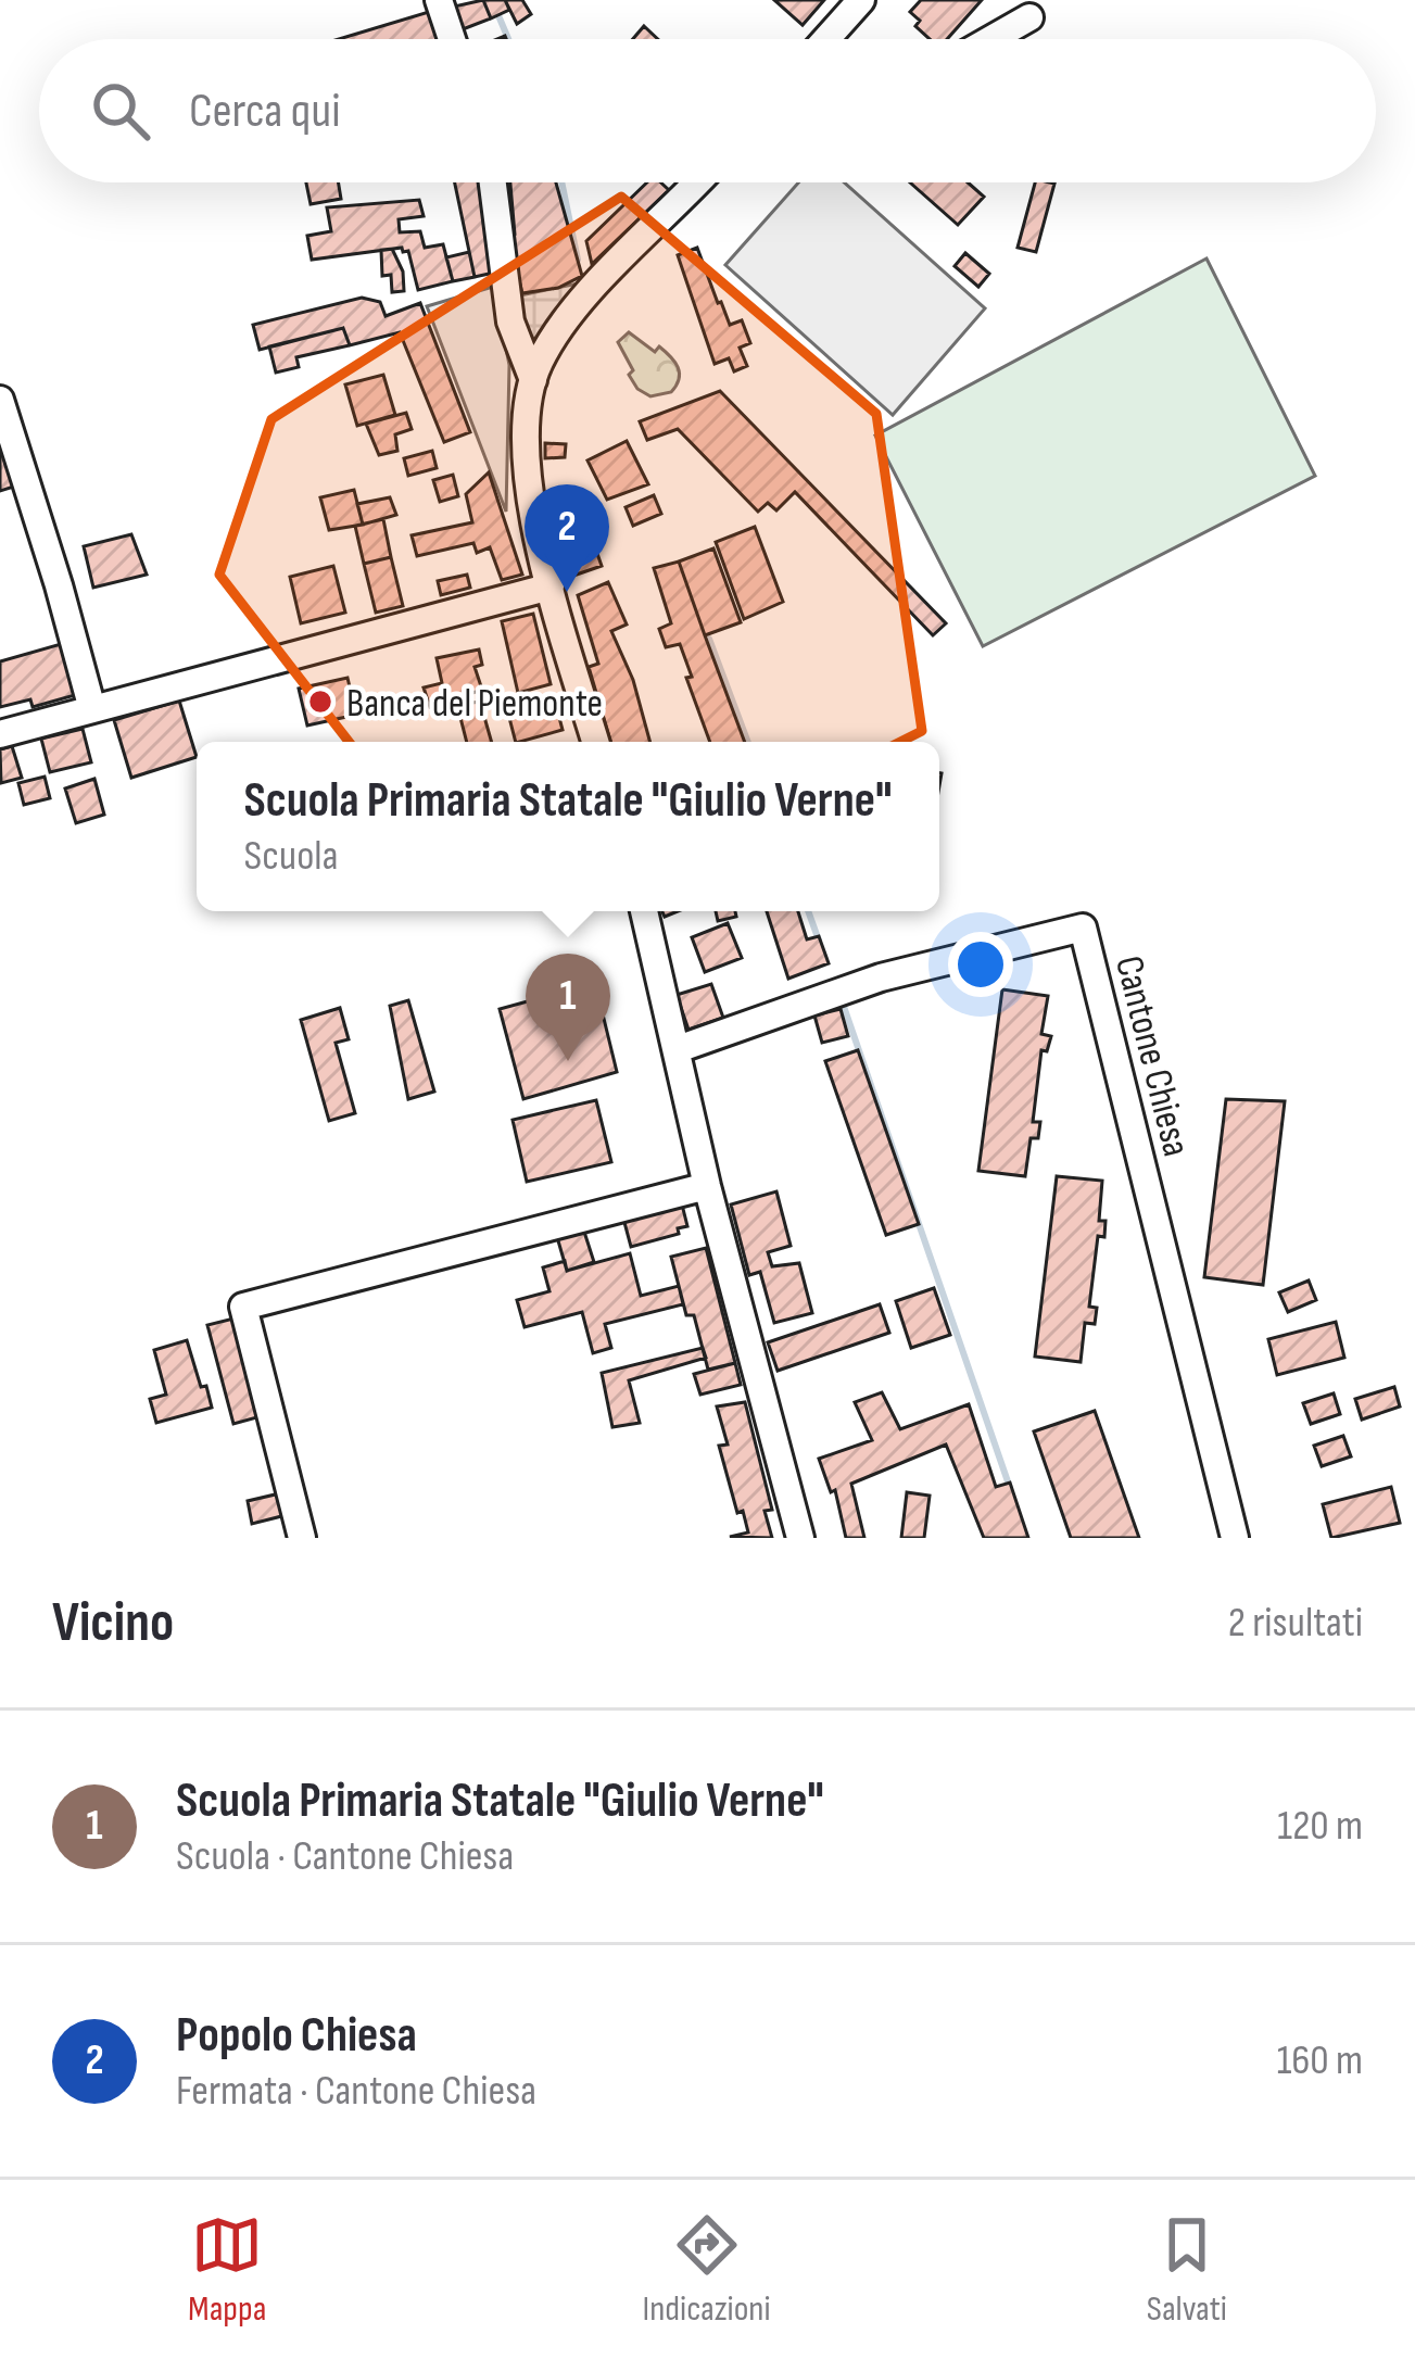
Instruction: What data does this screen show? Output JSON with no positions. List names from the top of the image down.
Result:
{
  "streets": {
    "street": ["Cantone Chiesa"]
  },
  "places": ["Banca del Piemonte"],
  "page": {
    "search": "Cerca qui",
    "pins": ["2", "1"],
    "popup": ["Scuola Primaria Statale \"Giulio Verne\"", "Scuola"],
    "heading": ["Vicino", "2 risultati"],
    "list": [
      {
        "mark": "1",
        "name": "Scuola Primaria Statale \"Giulio Verne\"",
        "note": "Scuola · Cantone Chiesa",
        "value": "120 m"
      },
      {
        "mark": "2",
        "name": "Popolo Chiesa",
        "note": "Fermata · Cantone Chiesa",
        "value": "160 m"
      }
    ],
    "nav": ["Mappa", "Indicazioni", "Salvati"]
  }
}
